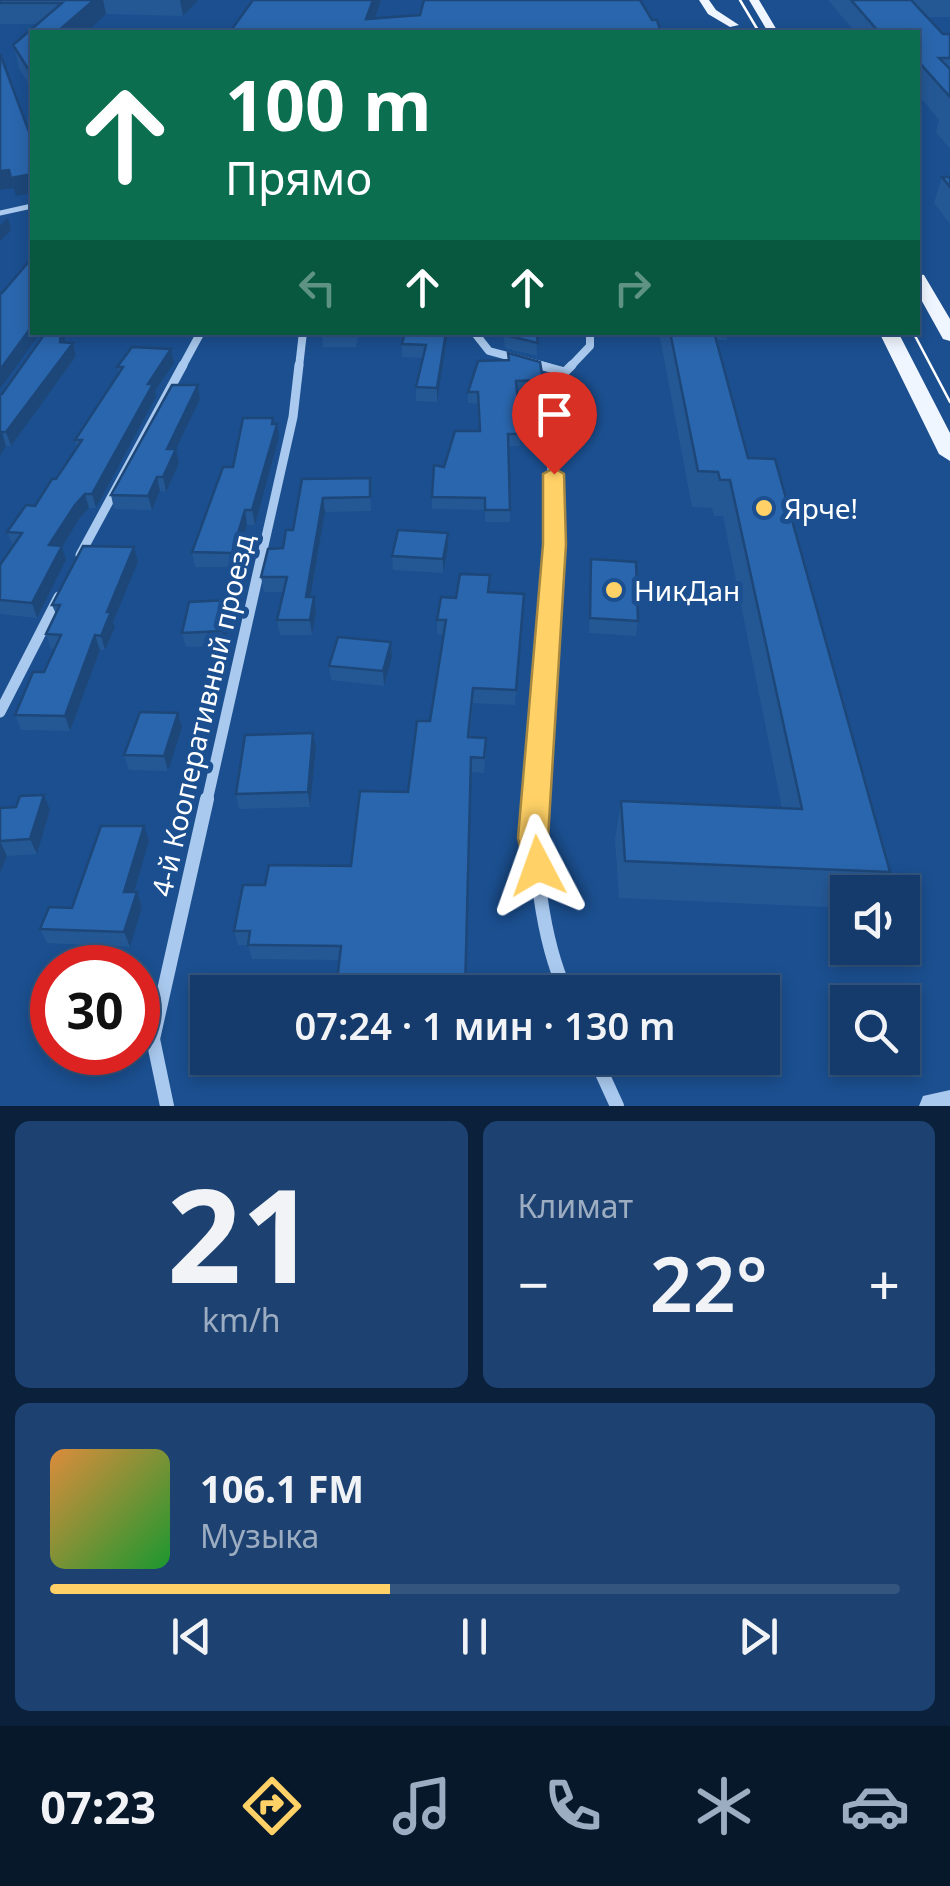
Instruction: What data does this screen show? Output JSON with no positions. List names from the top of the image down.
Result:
{
  "streets": {
    "street": ["4-й Кооперативный проезд"]
  },
  "places": ["Ярче!", "НикДан"],
  "page": {
    "turn": ["100 m", "Прямо"],
    "limit": "30",
    "trip": "07:24 · 1 мин · 130 m",
    "tile": [
      ["21", "km/h"],
      "Климат"
    ],
    "heat": ["−", "22°", "+"],
    "song": ["106.1 FM", "Музыка"],
    "tabs": "07:23"
  }
}
